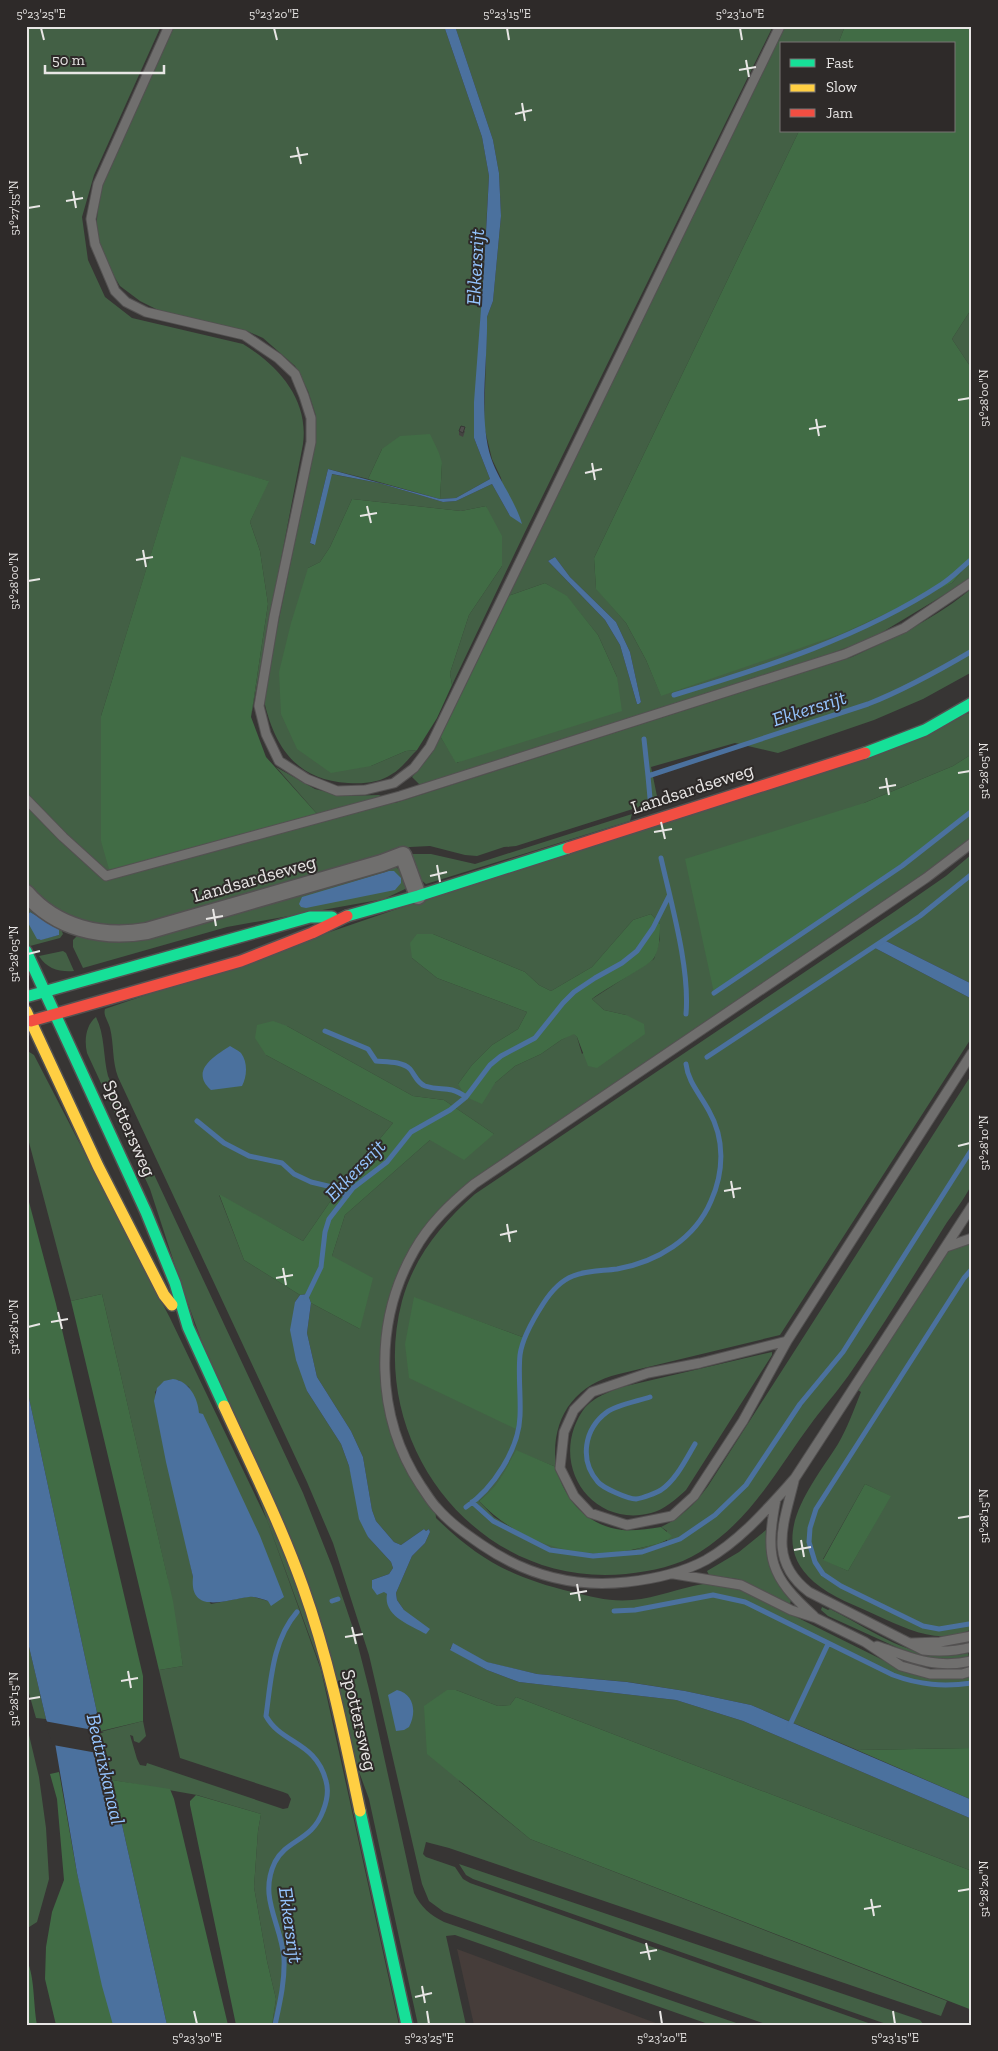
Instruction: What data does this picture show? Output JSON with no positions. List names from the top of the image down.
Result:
{
  "streets": {
    "main road": ["Landsardseweg", "Spottersweg"]
  },
  "crossings": [
    ["Landsardseweg", "Spottersweg"]
  ],
  "water": ["Ekkersrijt", "Beatrixkanaal"],
  "legend": ["Fast", "Slow", "Jam"],
  "scale_bar": "50 m",
  "coordinates": [
    "5°23'25\"E",
    "5°23'20\"E",
    "5°23'15\"E",
    "5°23'10\"E",
    "51°27'55\"N",
    "51°28'00\"N",
    "51°28'05\"N",
    "51°28'10\"N",
    "51°28'15\"N",
    "51°28'20\"N",
    "5°23'30\"E"
  ]
}
